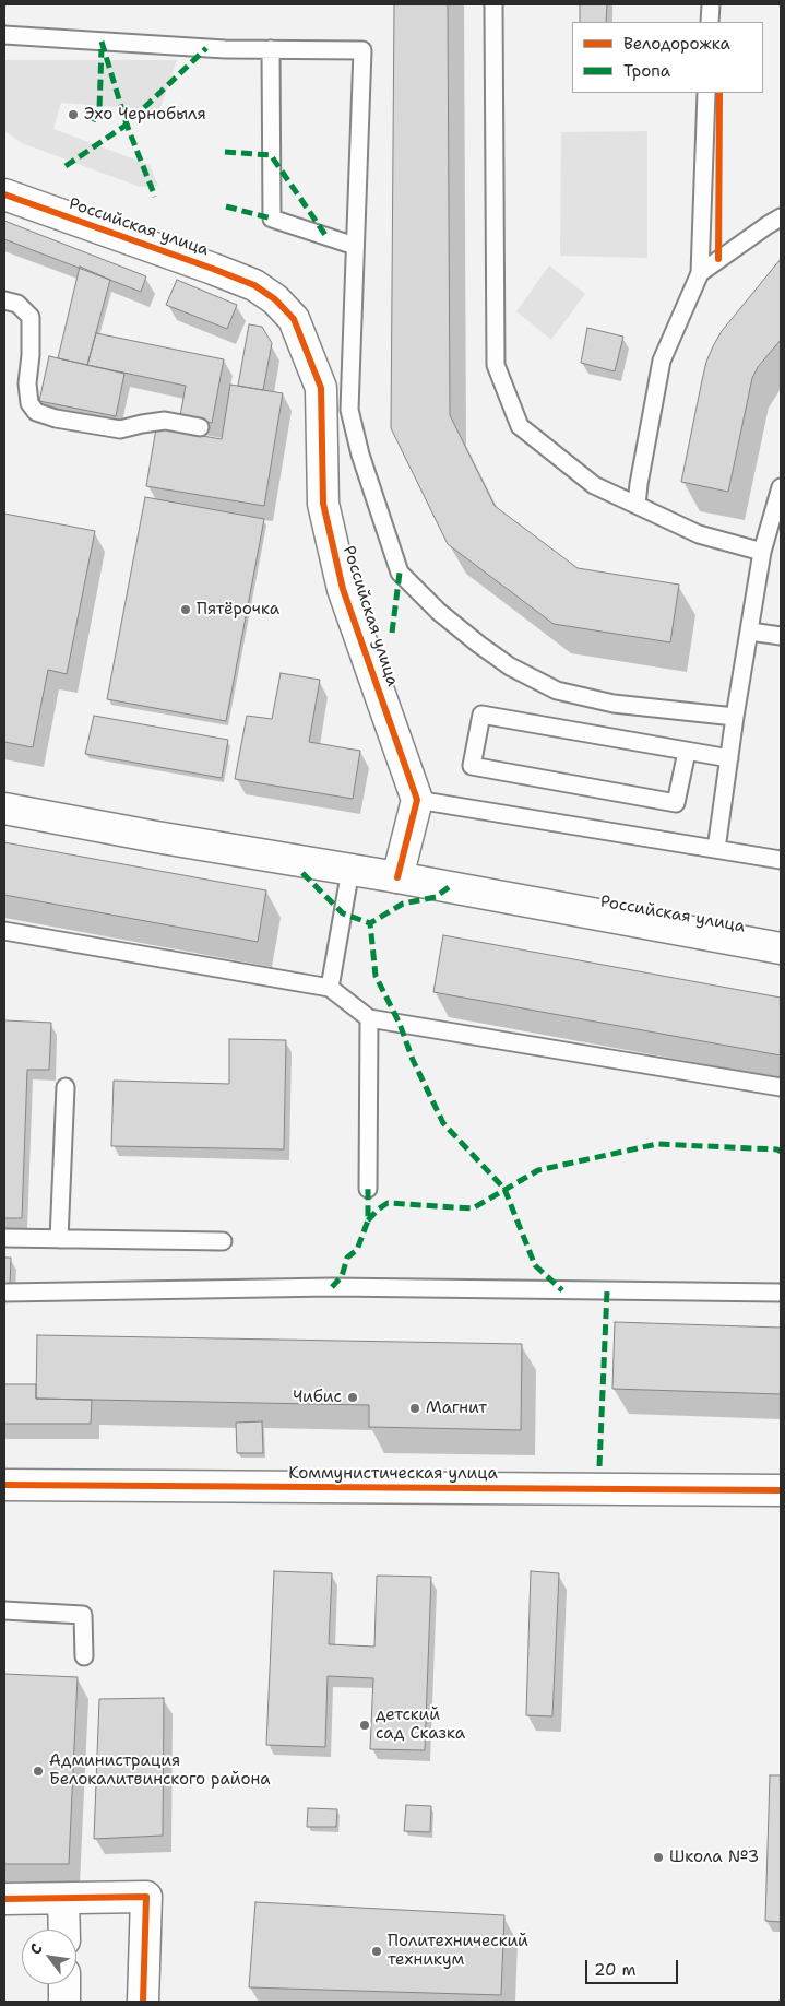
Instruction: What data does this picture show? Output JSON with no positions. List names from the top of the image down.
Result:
{
  "streets": {
    "street": ["Российская улица", "Коммунистическая улица"]
  },
  "places": [
    "Эхо Чернобыля",
    "Пятёрочка",
    "Чибис",
    "Магнит",
    "детский сад Сказка",
    "Администрация Белокалитвинского района",
    "Школа №3",
    "Политехнический техникум"
  ],
  "legend": ["Велодорожка", "Тропа"],
  "scale_bar": "20 m",
  "north": "top left"
}
